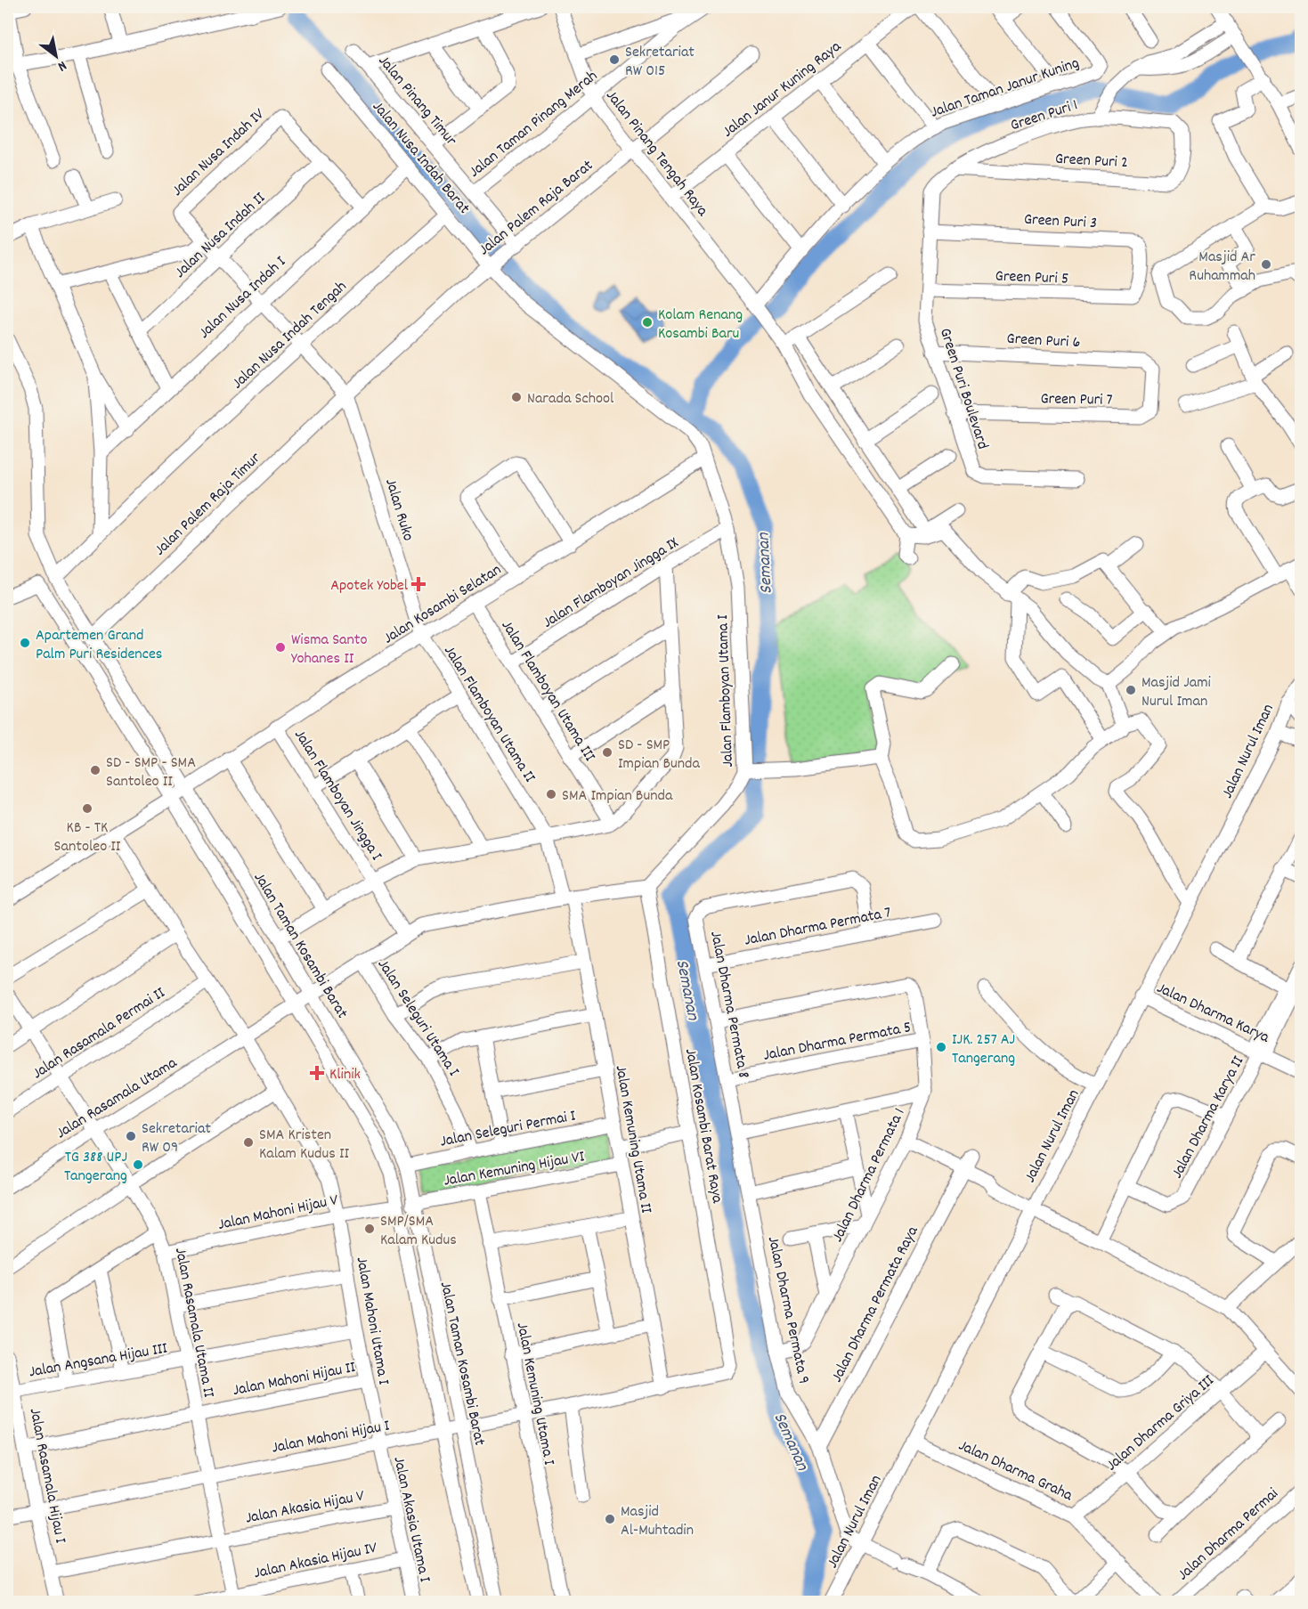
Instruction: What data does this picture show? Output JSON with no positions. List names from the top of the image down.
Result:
{
  "streets": {
    "street": [
      "Jalan Taman Janur Kuning",
      "Jalan Janur Kuning Raya",
      "Jalan Pinang Timur",
      "Green Puri 1",
      "Jalan Taman Pinang Merah",
      "Jalan Nusa Indah IV",
      "Jalan Pinang Tengah Raya",
      "Jalan Nusa Indah Barat",
      "Green Puri 2",
      "Jalan Palem Raja Barat",
      "Green Puri 3",
      "Jalan Nusa Indah II",
      "Green Puri 5",
      "Jalan Nusa Indah I",
      "Jalan Nusa Indah Tengah",
      "Green Puri 6",
      "Green Puri Boulevard",
      "Green Puri 7",
      "Jalan Palem Raja Timur",
      "Jalan Ruko",
      "Jalan Flamboyan Jingga IX",
      "Jalan Kosambi Selatan",
      "Jalan Flamboyan Utama III",
      "Jalan Flamboyan Utama I",
      "Jalan Flamboyan Utama II",
      "Jalan Nurul Iman",
      "Jalan Flamboyan Jingga I",
      "Jalan Dharma Permata 7",
      "Jalan Taman Kosambi Barat",
      "Jalan Dharma Permata 8",
      "Jalan Dharma Karya",
      "Jalan Seleguri Utama I",
      "Jalan Rasamala Permai II",
      "Jalan Dharma Permata 5",
      "Jalan Rasamala Utama",
      "Jalan Dharma Karya II",
      "Jalan Kosambi Barat Raya",
      "Jalan Seleguri Permai I",
      "Jalan Kemuning Utama II",
      "Jalan Kemuning Hijau VI",
      "Jalan Dharma Permata 1",
      "Jalan Mahoni Hijau V",
      "Jalan Dharma Permata Raya",
      "Jalan Dharma Permata 9",
      "Jalan Mahoni Utama I",
      "Jalan Rasamala Utama II",
      "Jalan Angsana Hijau III",
      "Jalan Mahoni Hijau II",
      "Jalan Kemuning Utama I",
      "Jalan Dharma Griya III",
      "Jalan Mahoni Hijau I",
      "Jalan Dharma Graha",
      "Jalan Rasamala Hijau I",
      "Jalan Akasia Hijau V",
      "Jalan Akasia Utama I",
      "Jalan Dharma Permai",
      "Jalan Akasia Hijau IV"
    ]
  },
  "crossings": [
    ["Jalan Taman Janur Kuning", "Jalan Pinang Tengah Raya"],
    ["Jalan Janur Kuning Raya", "Jalan Pinang Tengah Raya"],
    ["Jalan Pinang Timur", "Jalan Taman Pinang Merah"],
    ["Jalan Pinang Timur", "Jalan Palem Raja Barat"],
    ["Green Puri 1", "Green Puri 2"],
    ["Green Puri 1", "Green Puri Boulevard"],
    ["Jalan Taman Pinang Merah", "Jalan Pinang Tengah Raya"],
    ["Jalan Nusa Indah IV", "Jalan Nusa Indah II"],
    ["Jalan Pinang Tengah Raya", "Jalan Palem Raja Barat"],
    ["Jalan Nusa Indah Barat", "Jalan Palem Raja Barat"],
    ["Jalan Nusa Indah Barat", "Jalan Nusa Indah I"],
    ["Jalan Nusa Indah Barat", "Jalan Nusa Indah Tengah"],
    ["Jalan Nusa Indah Barat", "Jalan Flamboyan Utama I"],
    ["Green Puri 2", "Green Puri Boulevard"],
    ["Jalan Palem Raja Barat", "Jalan Palem Raja Timur"],
    ["Jalan Palem Raja Barat", "Jalan Ruko"],
    ["Jalan Palem Raja Barat", "Jalan Flamboyan Utama I"],
    ["Green Puri 3", "Green Puri 5"],
    ["Green Puri 3", "Green Puri Boulevard"],
    ["Green Puri 5", "Green Puri Boulevard"],
    ["Jalan Nusa Indah Tengah", "Jalan Taman Kosambi Barat"],
    ["Green Puri 6", "Green Puri Boulevard"],
    ["Green Puri 6", "Green Puri 7"],
    ["Green Puri Boulevard", "Green Puri 7"],
    ["Jalan Palem Raja Timur", "Jalan Ruko"],
    ["Jalan Palem Raja Timur", "Jalan Taman Kosambi Barat"],
    ["Jalan Ruko", "Jalan Kosambi Selatan"],
    ["Jalan Ruko", "Jalan Flamboyan Utama II"],
    ["Jalan Flamboyan Jingga IX", "Jalan Flamboyan Utama III"],
    ["Jalan Flamboyan Jingga IX", "Jalan Flamboyan Utama I"],
    ["Jalan Kosambi Selatan", "Jalan Flamboyan Utama III"],
    ["Jalan Kosambi Selatan", "Jalan Flamboyan Utama I"],
    ["Jalan Kosambi Selatan", "Jalan Flamboyan Utama II"],
    ["Jalan Kosambi Selatan", "Jalan Flamboyan Jingga I"],
    ["Jalan Kosambi Selatan", "Jalan Taman Kosambi Barat"],
    ["Jalan Flamboyan Utama I", "Jalan Kosambi Barat Raya"],
    ["Jalan Flamboyan Utama II", "Jalan Kemuning Utama II"],
    ["Jalan Nurul Iman", "Jalan Dharma Karya"],
    ["Jalan Nurul Iman", "Jalan Dharma Permata 9"],
    ["Jalan Nurul Iman", "Jalan Dharma Graha"],
    ["Jalan Flamboyan Jingga I", "Jalan Taman Kosambi Barat"],
    ["Jalan Dharma Permata 7", "Jalan Dharma Permata 8"],
    ["Jalan Taman Kosambi Barat", "Jalan Rasamala Utama"],
    ["Jalan Taman Kosambi Barat", "Jalan Seleguri Permai I"],
    ["Jalan Taman Kosambi Barat", "Jalan Kemuning Hijau VI"],
    ["Jalan Taman Kosambi Barat", "Jalan Mahoni Hijau V"],
    ["Jalan Taman Kosambi Barat", "Jalan Mahoni Hijau I"],
    ["Jalan Dharma Permata 8", "Jalan Dharma Permata 5"],
    ["Jalan Dharma Permata 8", "Jalan Dharma Permata 1"],
    ["Jalan Dharma Permata 8", "Jalan Dharma Permata 9"],
    ["Jalan Dharma Karya", "Jalan Dharma Karya II"],
    ["Jalan Seleguri Utama I", "Jalan Seleguri Permai I"],
    ["Jalan Rasamala Permai II", "Jalan Rasamala Utama II"],
    ["Jalan Dharma Permata 5", "Jalan Dharma Permata 1"],
    ["Jalan Rasamala Utama", "Jalan Mahoni Utama I"],
    ["Jalan Rasamala Utama", "Jalan Rasamala Utama II"],
    ["Jalan Kosambi Barat Raya", "Jalan Mahoni Hijau I"],
    ["Jalan Seleguri Permai I", "Jalan Kemuning Utama II"],
    ["Jalan Kemuning Utama II", "Jalan Kemuning Hijau VI"],
    ["Jalan Kemuning Utama II", "Jalan Mahoni Hijau I"],
    ["Jalan Kemuning Hijau VI", "Jalan Kemuning Utama I"],
    ["Jalan Dharma Permata 1", "Jalan Dharma Permata 9"],
    ["Jalan Mahoni Hijau V", "Jalan Mahoni Utama I"],
    ["Jalan Mahoni Hijau V", "Jalan Rasamala Utama II"],
    ["Jalan Dharma Permata Raya", "Jalan Dharma Permata 9"],
    ["Jalan Mahoni Utama I", "Jalan Angsana Hijau III"],
    ["Jalan Mahoni Utama I", "Jalan Mahoni Hijau II"],
    ["Jalan Mahoni Utama I", "Jalan Mahoni Hijau I"],
    ["Jalan Mahoni Utama I", "Jalan Akasia Utama I"],
    ["Jalan Rasamala Utama II", "Jalan Angsana Hijau III"],
    ["Jalan Rasamala Utama II", "Jalan Mahoni Hijau II"],
    ["Jalan Rasamala Utama II", "Jalan Mahoni Hijau I"],
    ["Jalan Rasamala Utama II", "Jalan Akasia Hijau V"],
    ["Jalan Rasamala Utama II", "Jalan Akasia Hijau IV"],
    ["Jalan Angsana Hijau III", "Jalan Rasamala Hijau I"],
    ["Jalan Mahoni Hijau II", "Jalan Rasamala Hijau I"],
    ["Jalan Kemuning Utama I", "Jalan Mahoni Hijau I"],
    ["Jalan Dharma Griya III", "Jalan Dharma Graha"],
    ["Jalan Mahoni Hijau I", "Jalan Rasamala Hijau I"],
    ["Jalan Mahoni Hijau I", "Jalan Akasia Utama I"],
    ["Jalan Rasamala Hijau I", "Jalan Akasia Hijau V"],
    ["Jalan Akasia Hijau V", "Jalan Akasia Utama I"],
    ["Jalan Akasia Utama I", "Jalan Akasia Hijau IV"]
  ],
  "water": ["Semanan"],
  "places": {
    "other": [
      "Sekretariat RW 015",
      "Masjid Ar Ruhammah",
      "Kolam Renang Kosambi Baru",
      "Narada School",
      "Apartemen Grand Palm Puri Residences",
      "Wisma Santo Yohanes II",
      "Masjid Jami Nurul Iman",
      "SD - SMP Impian Bunda",
      "SD - SMP - SMA Santoleo II",
      "SMA Impian Bunda",
      "KB - TK Santoleo II",
      "IJK. 257 AJ Tangerang",
      "Sekretariat RW 09",
      "SMA Kristen Kalam Kudus II",
      "TG 388 UPJ Tangerang",
      "SMP/SMA Kalam Kudus",
      "Masjid Al-Muhtadin"
    ],
    "health": ["Apotek Yobel", "Klinik"]
  },
  "north": "bottom right"
}
